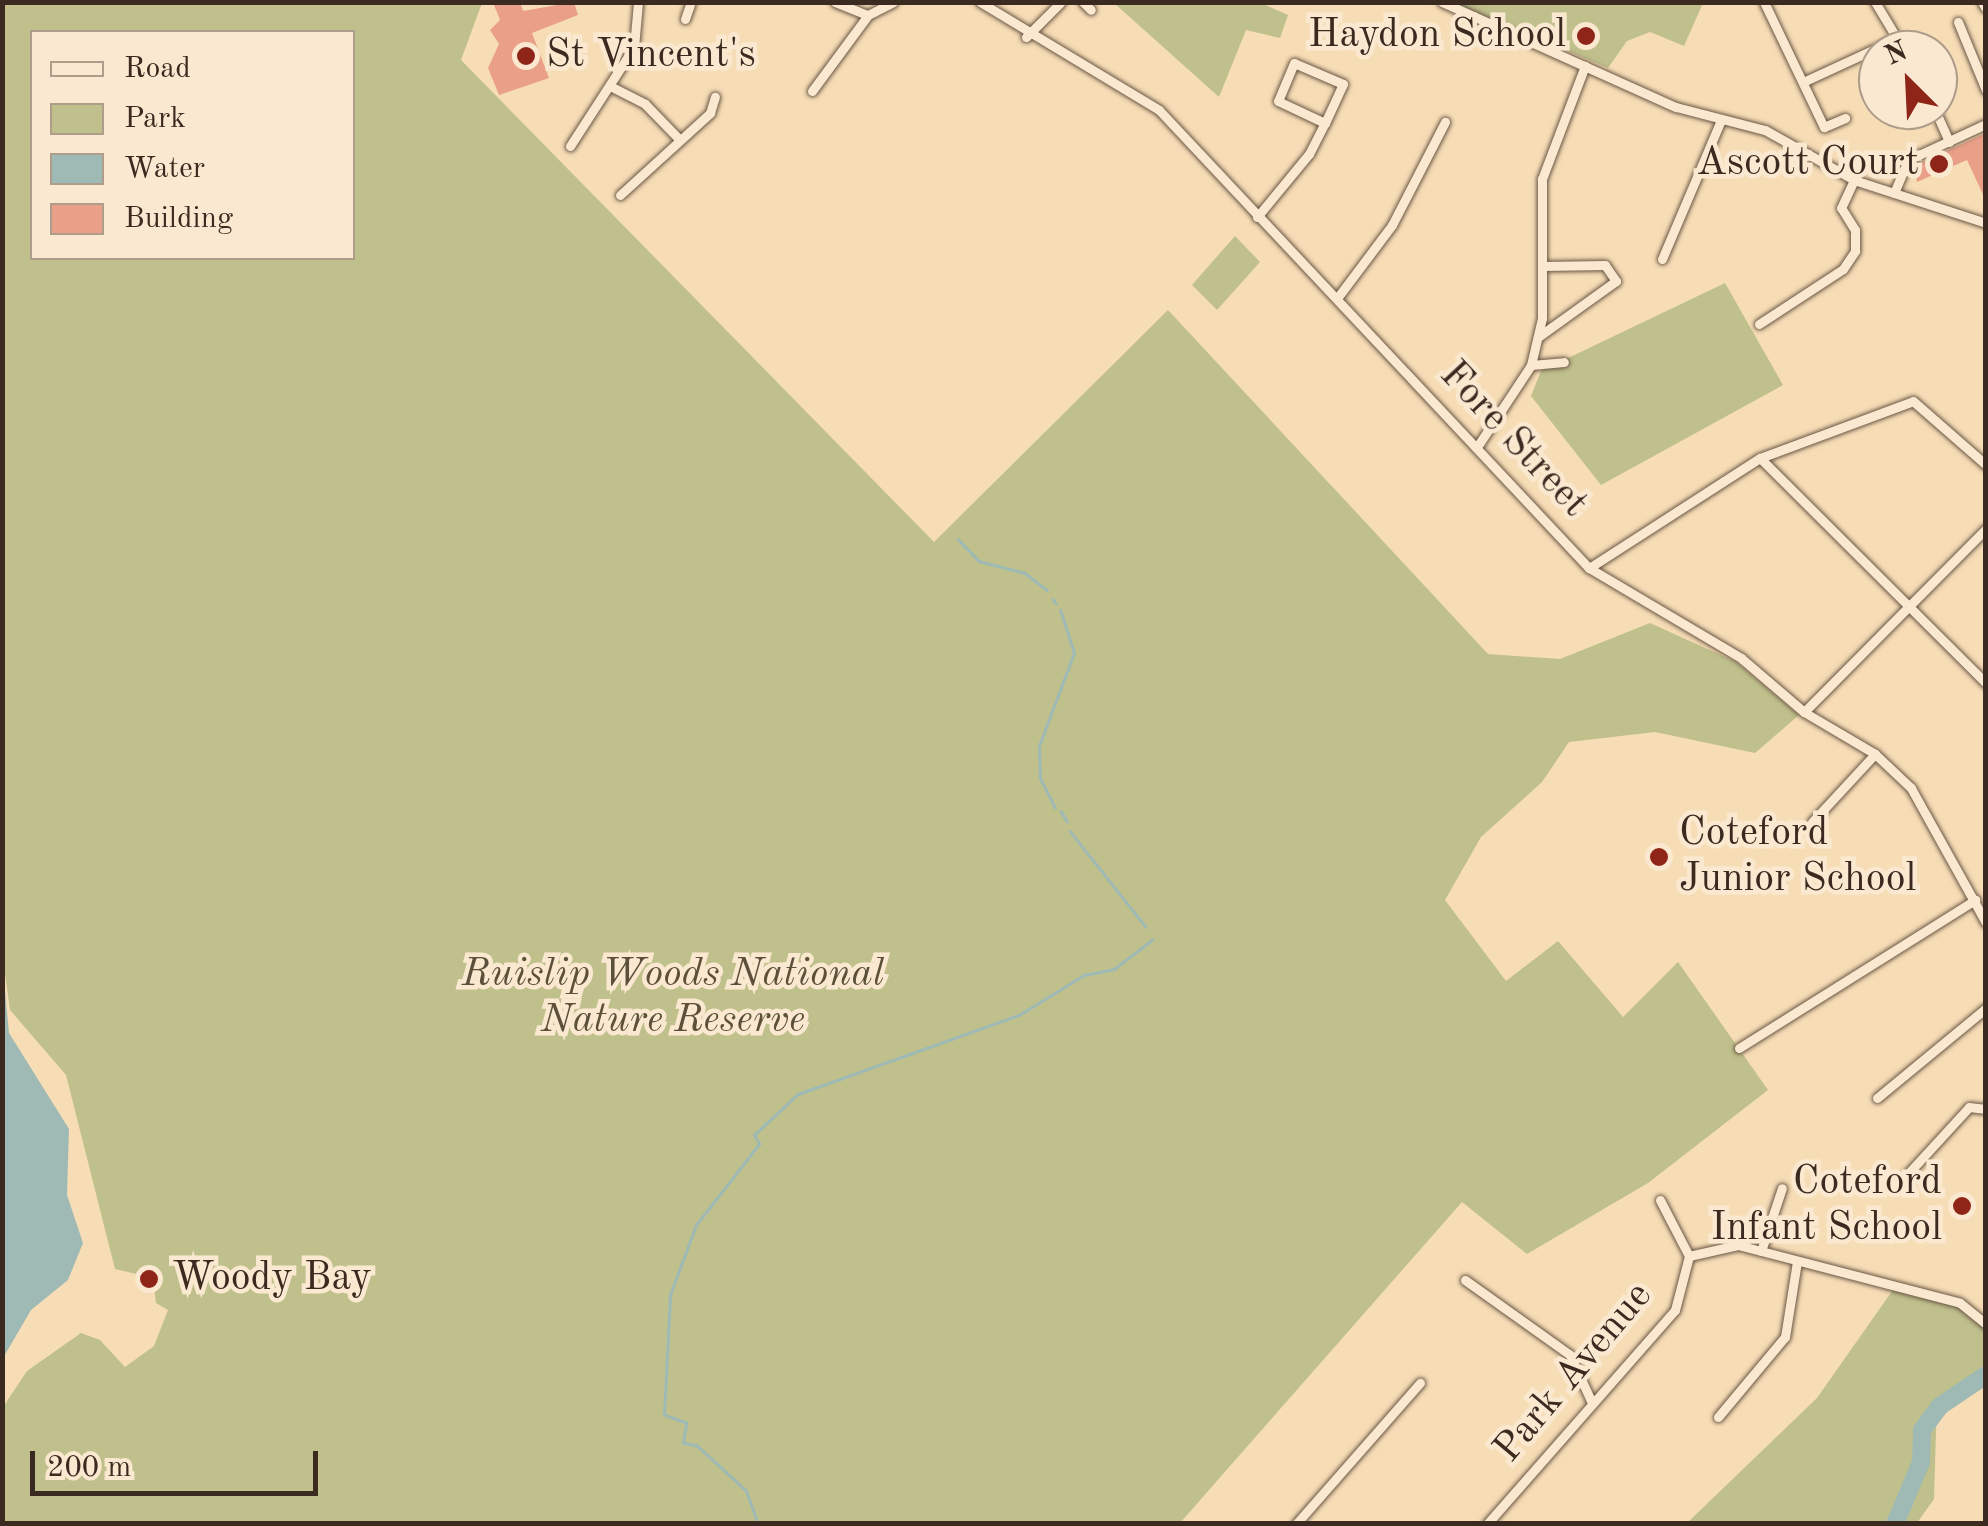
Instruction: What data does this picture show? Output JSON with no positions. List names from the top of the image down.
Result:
{
  "streets": {
    "street": ["Fore Street", "Park Avenue"]
  },
  "parks": ["Ruislip Woods National Nature Reserve"],
  "places": [
    "Haydon School",
    "St Vincent's",
    "Ascott Court",
    "Coteford Junior School",
    "Coteford Infant School",
    "Woody Bay"
  ],
  "legend": [
    "Road",
    "Park",
    "Water",
    "Building"
  ],
  "scale_bar": "200 m",
  "north": "top left"
}
